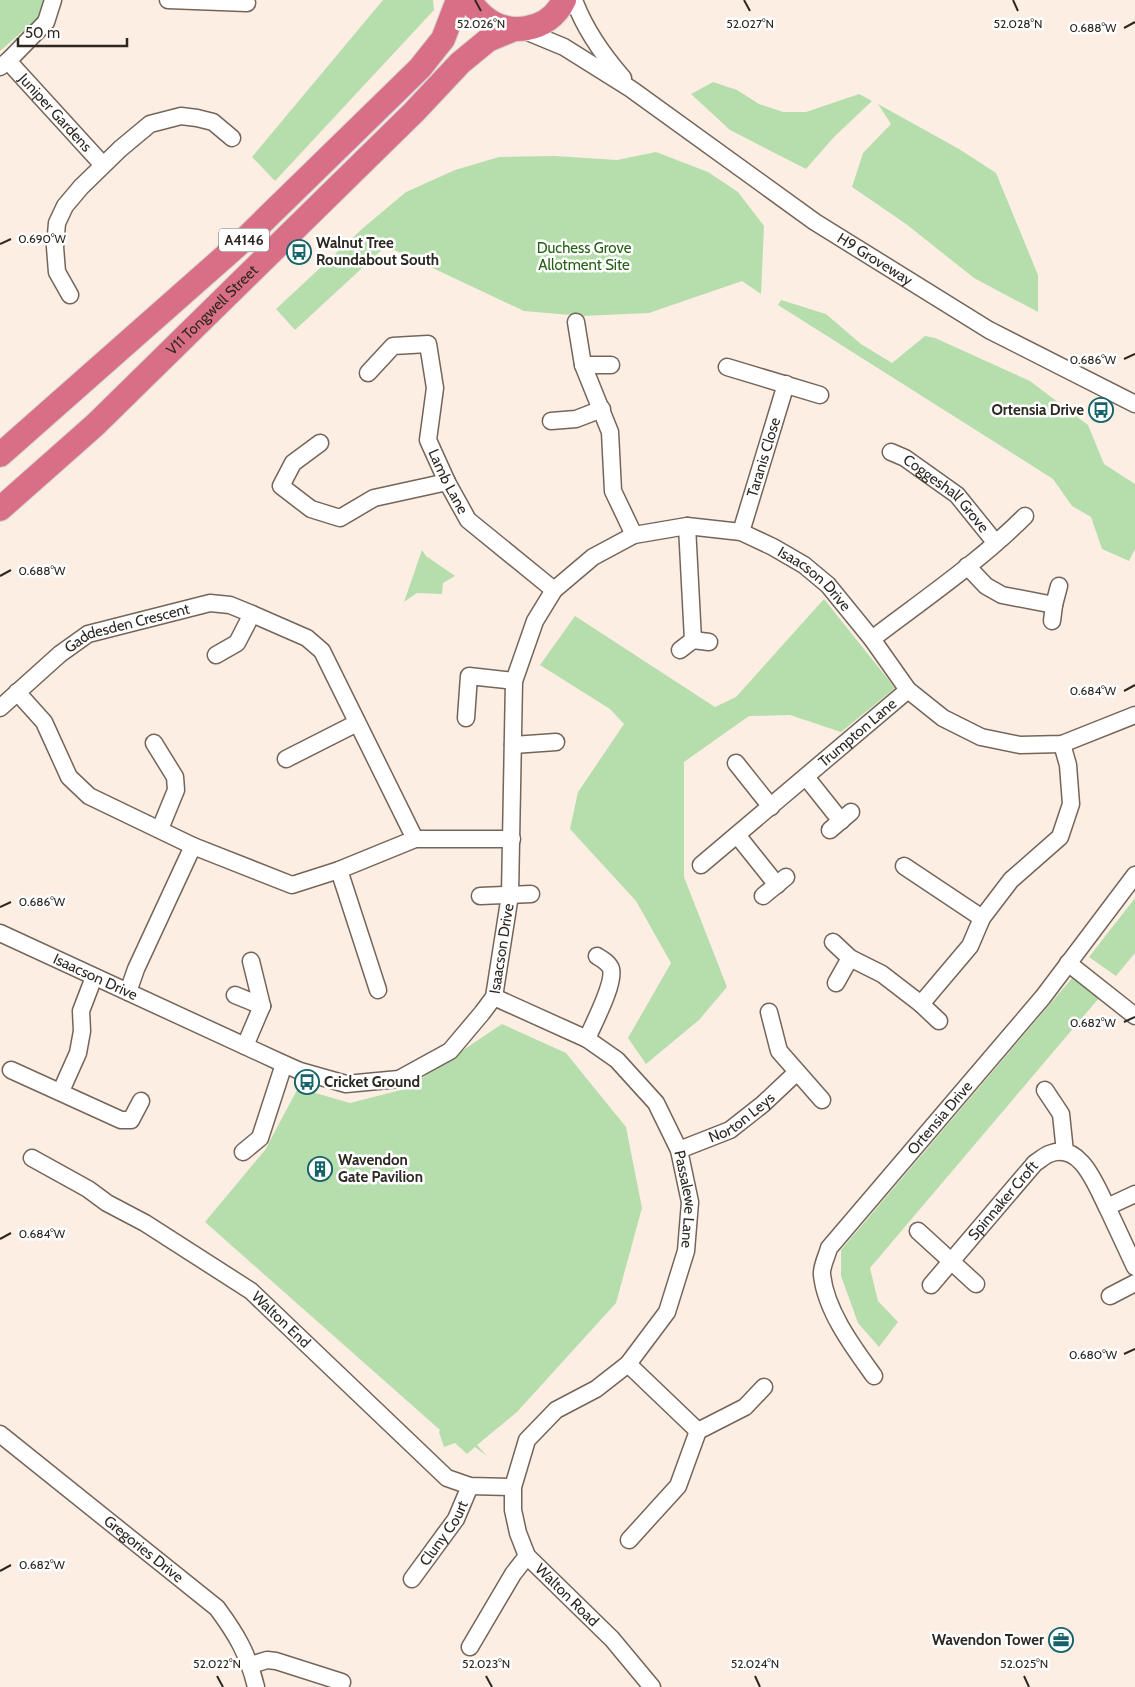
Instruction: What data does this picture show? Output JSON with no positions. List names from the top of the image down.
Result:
{
  "streets": {
    "highway": ["A4146", "V11 Tongwell Street"],
    "street": [
      "Juniper Gardens",
      "H9 Groveway",
      "Taranis Close",
      "Lamb Lane",
      "Coggeshall Grove",
      "Isaacson Drive",
      "Gaddesden Crescent",
      "Trumpton Lane",
      "Norton Leys",
      "Ortensia Drive",
      "Passalewe Lane",
      "Spinnaker Croft",
      "Walton End",
      "Cluny Court",
      "Gregories Drive",
      "Walton Road"
    ]
  },
  "crossings": [
    ["A4146", "H9 Groveway"],
    ["A4146", "V11 Tongwell Street"],
    ["H9 Groveway", "V11 Tongwell Street"],
    ["Taranis Close", "Isaacson Drive"],
    ["Lamb Lane", "Isaacson Drive"],
    ["Coggeshall Grove", "Isaacson Drive"],
    ["Isaacson Drive", "Trumpton Lane"],
    ["Isaacson Drive", "Passalewe Lane"],
    ["Norton Leys", "Passalewe Lane"],
    ["Passalewe Lane", "Walton End"],
    ["Passalewe Lane", "Walton Road"],
    ["Walton End", "Cluny Court"],
    ["Walton End", "Walton Road"]
  ],
  "parks": ["Duchess Grove Allotment Site"],
  "places": {
    "bus stop": ["Walnut Tree Roundabout South", "Ortensia Drive", "Cricket Ground"],
    "building": ["Wavendon Gate Pavilion"],
    "office": ["Wavendon Tower"]
  },
  "scale_bar": "50 m",
  "coordinates": [
    "52.026°N",
    "52.027°N",
    "52.028°N",
    "0.688°W",
    "0.690°W",
    "0.686°W",
    "0.684°W",
    "0.682°W",
    "0.680°W",
    "52.022°N",
    "52.023°N",
    "52.024°N",
    "52.025°N"
  ]
}
